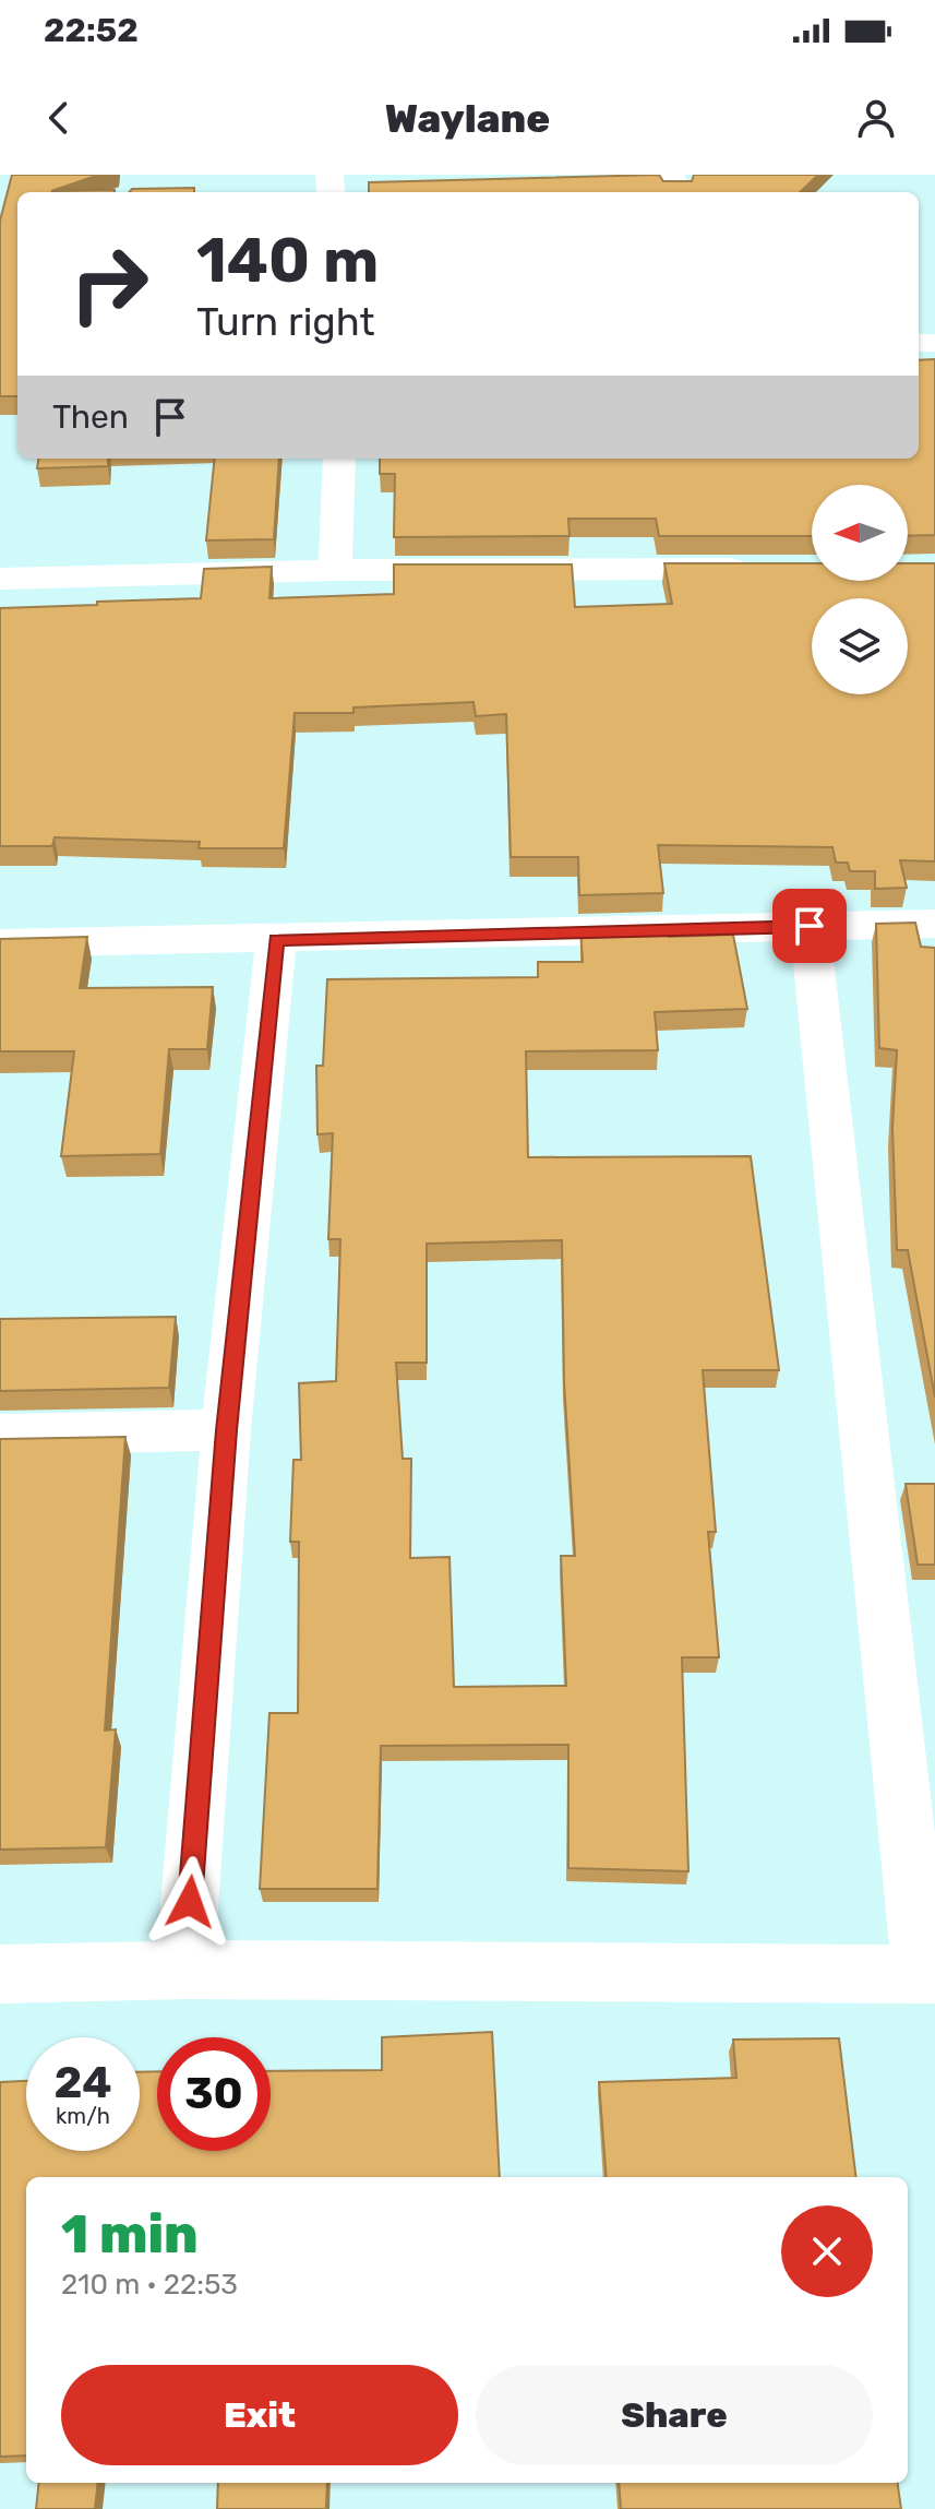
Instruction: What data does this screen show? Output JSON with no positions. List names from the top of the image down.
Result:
{
  "north": "left",
  "page": {
    "status": "22:52",
    "header": "Waylane",
    "turn": ["140 m", "Turn right"],
    "then": "Then",
    "speed": "24 km/h",
    "limit": "30",
    "heading": ["1 min", "210 m · 22:53"],
    "buttons": ["Exit", "Share"]
  }
}
